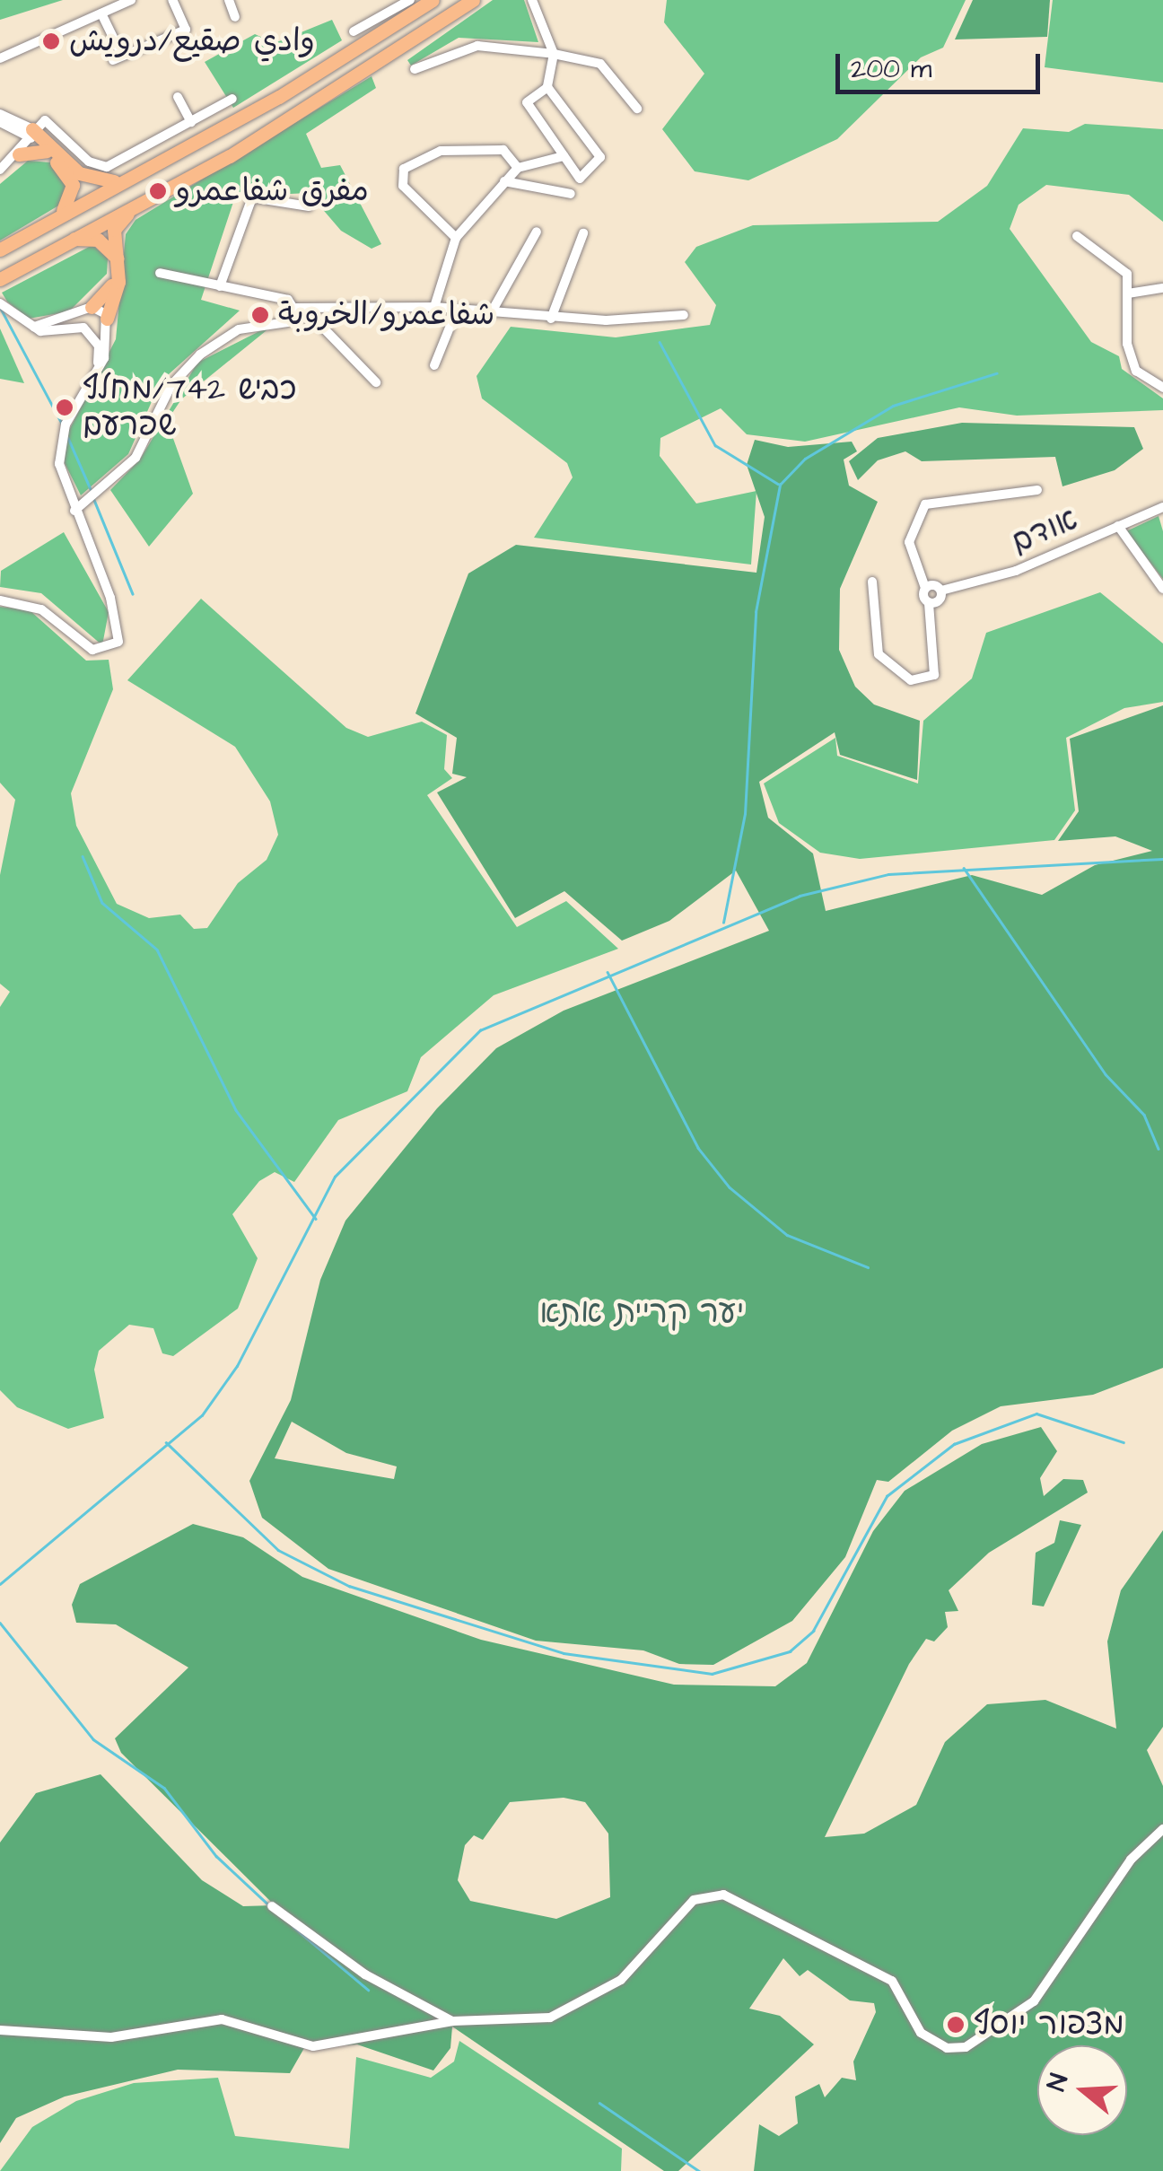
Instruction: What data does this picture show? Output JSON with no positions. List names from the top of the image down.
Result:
{
  "streets": {
    "street": ["אודם"]
  },
  "parks": ["יער קריית אתא"],
  "places": [
    "وادي صقيع/درويش",
    "مفرق شفاعمرو",
    "شفاعمرو/الخروبة",
    "כביש 742/מחלף שפרעם",
    "מצפור יוסף"
  ],
  "scale_bar": "200 m",
  "north": "left"
}
